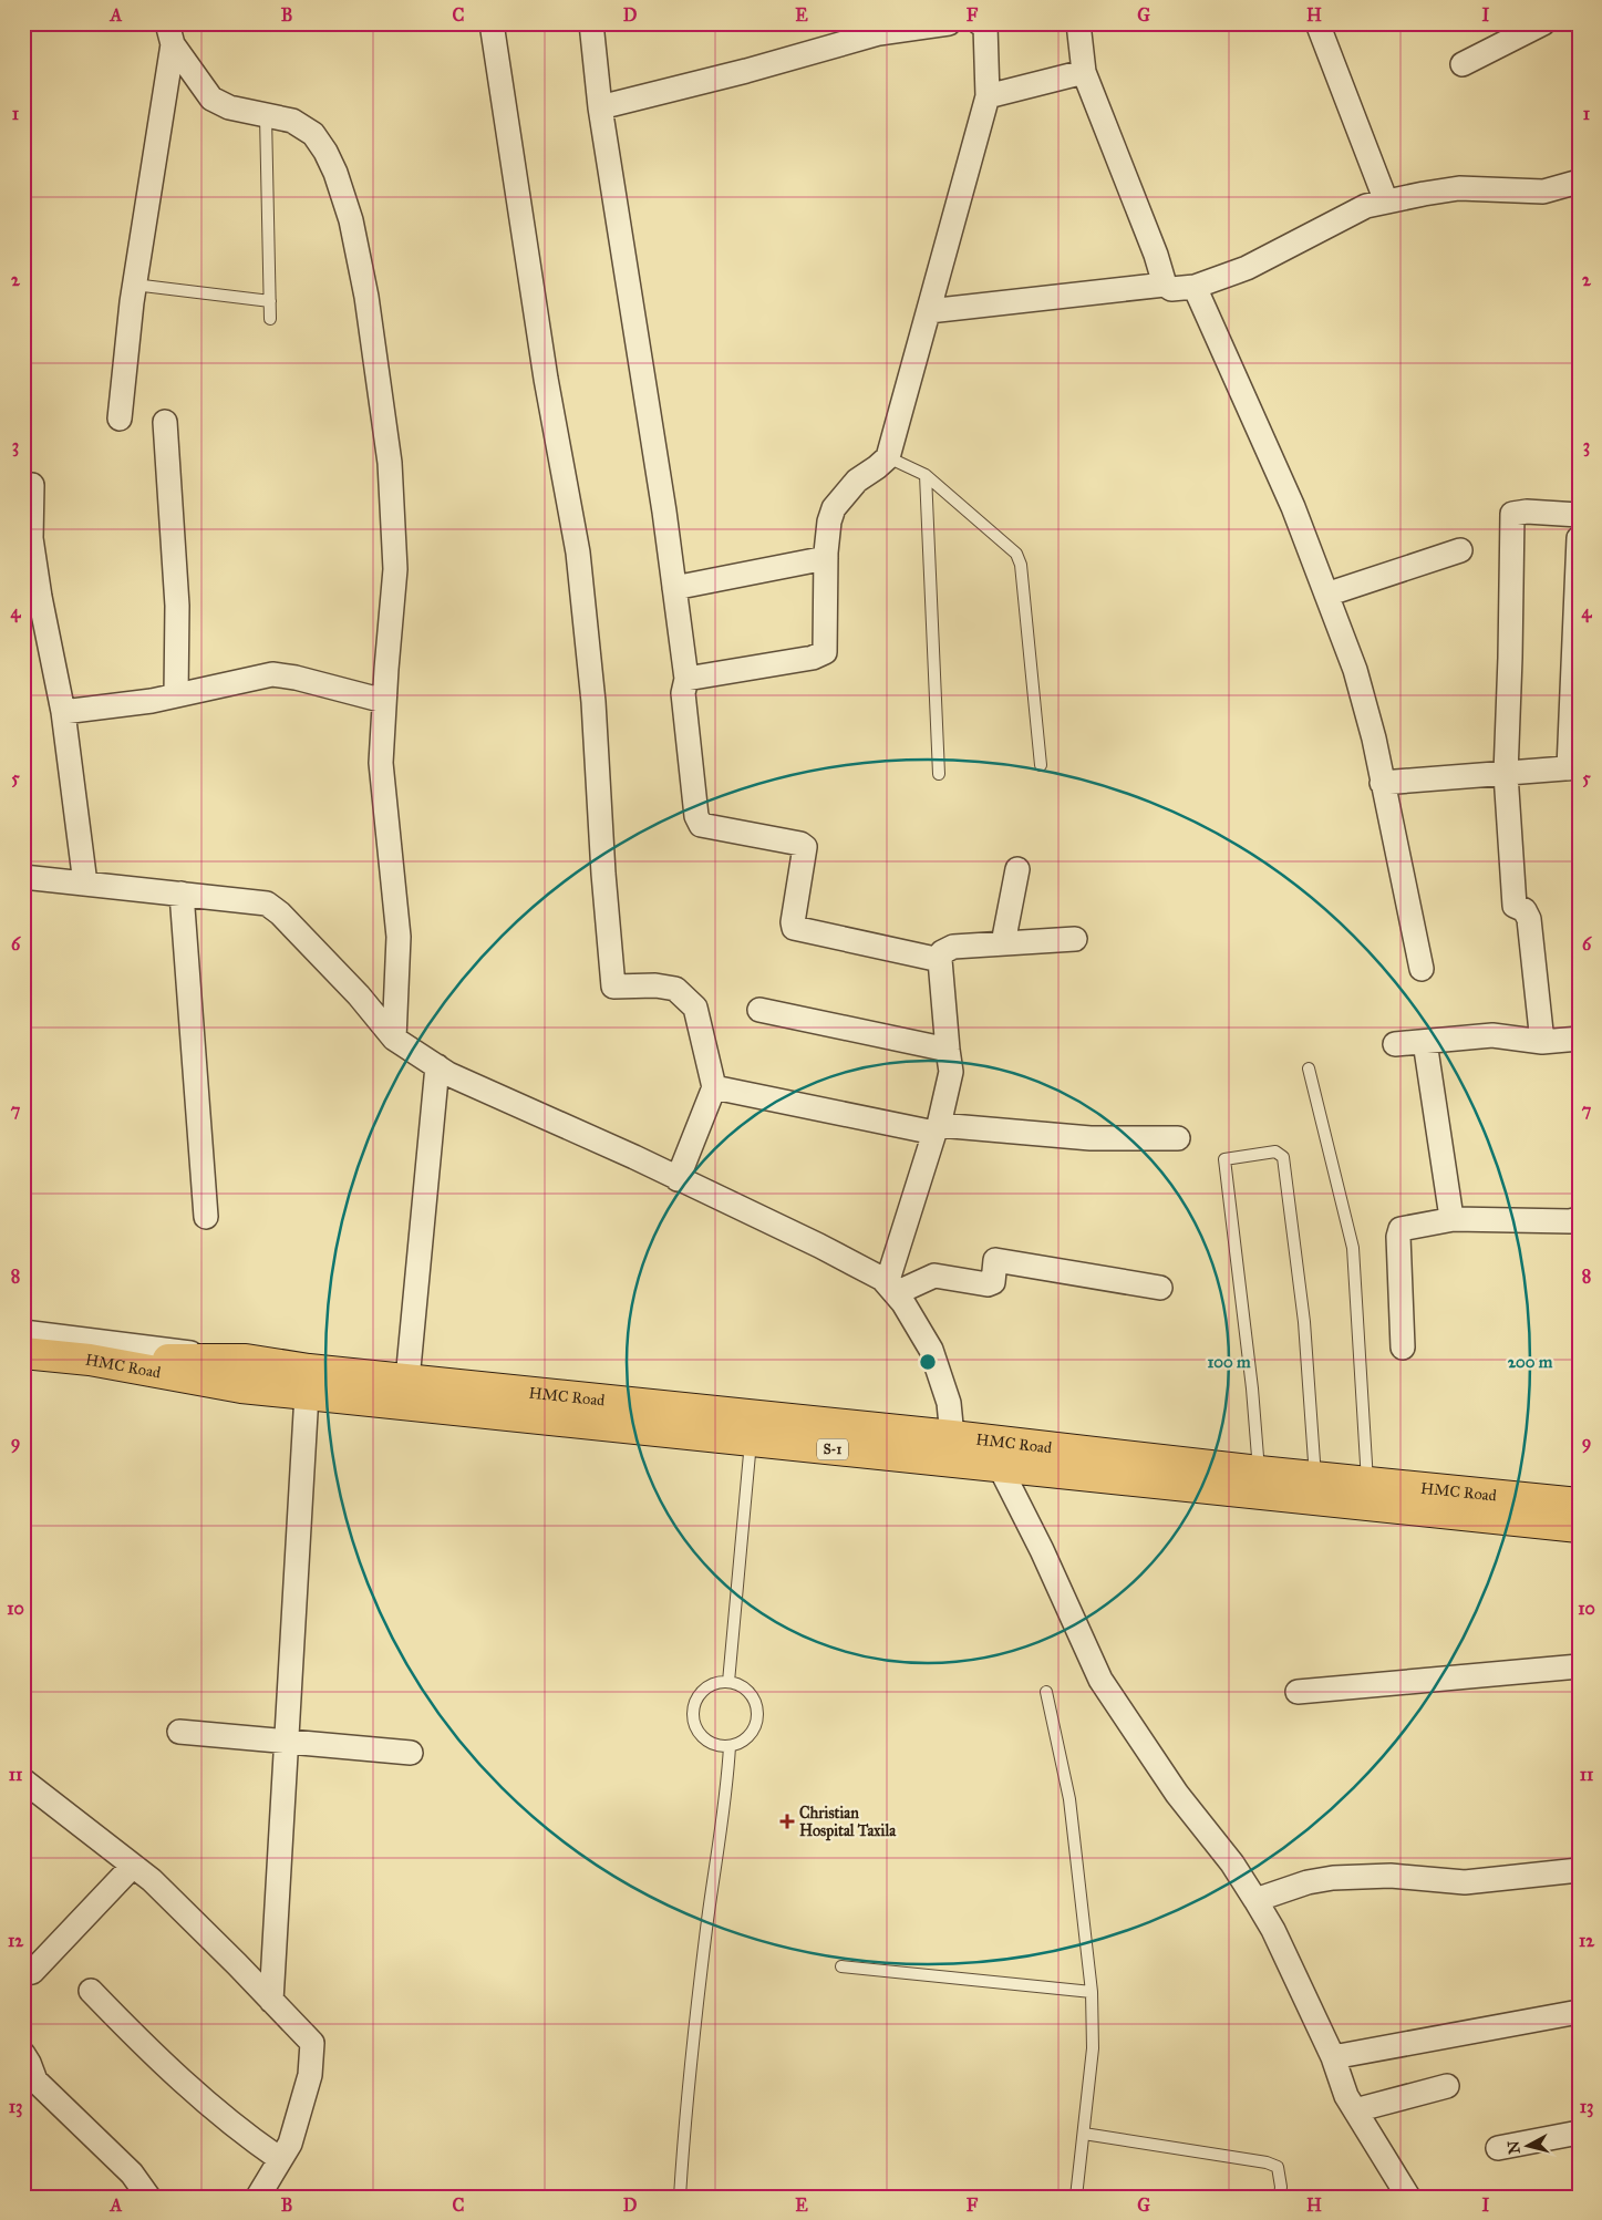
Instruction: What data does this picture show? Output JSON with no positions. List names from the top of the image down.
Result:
{
  "streets": {
    "main road": ["HMC Road", "S-1"]
  },
  "places": {
    "health": ["Christian Hospital Taxila"]
  },
  "north": "left",
  "grid": {
    "columns": [
      "A",
      "B",
      "C",
      "D",
      "E",
      "F",
      "G",
      "H",
      "I"
    ],
    "rows": [
      "1",
      "2",
      "3",
      "4",
      "5",
      "6",
      "7",
      "8",
      "9",
      "10",
      "11",
      "12",
      "13"
    ]
  },
  "rings": ["100 m", "200 m"]
}
